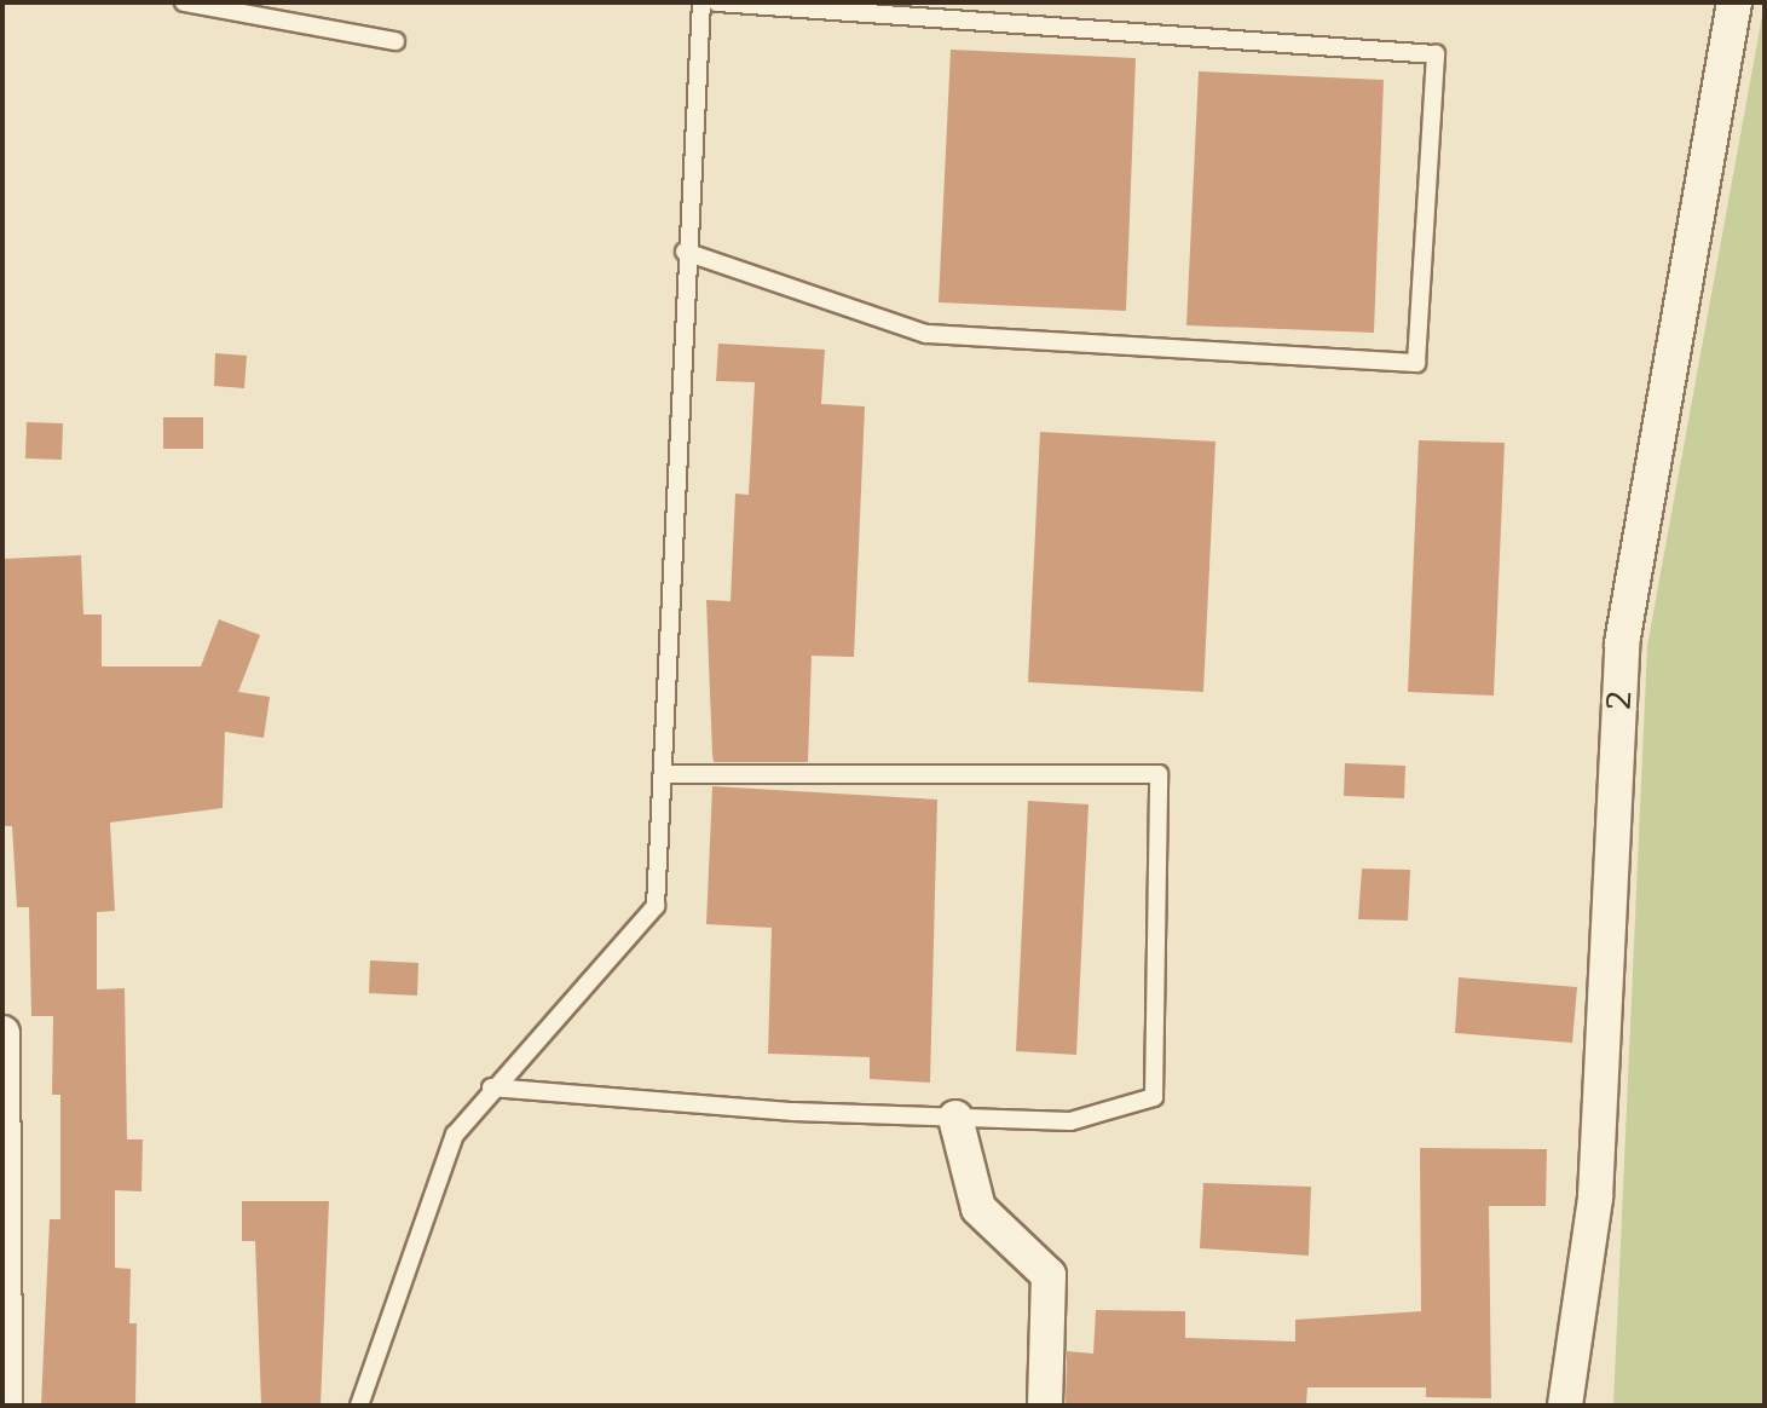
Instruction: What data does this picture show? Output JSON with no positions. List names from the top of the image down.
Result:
{
  "streets": {
    "street": ["2"]
  }
}
